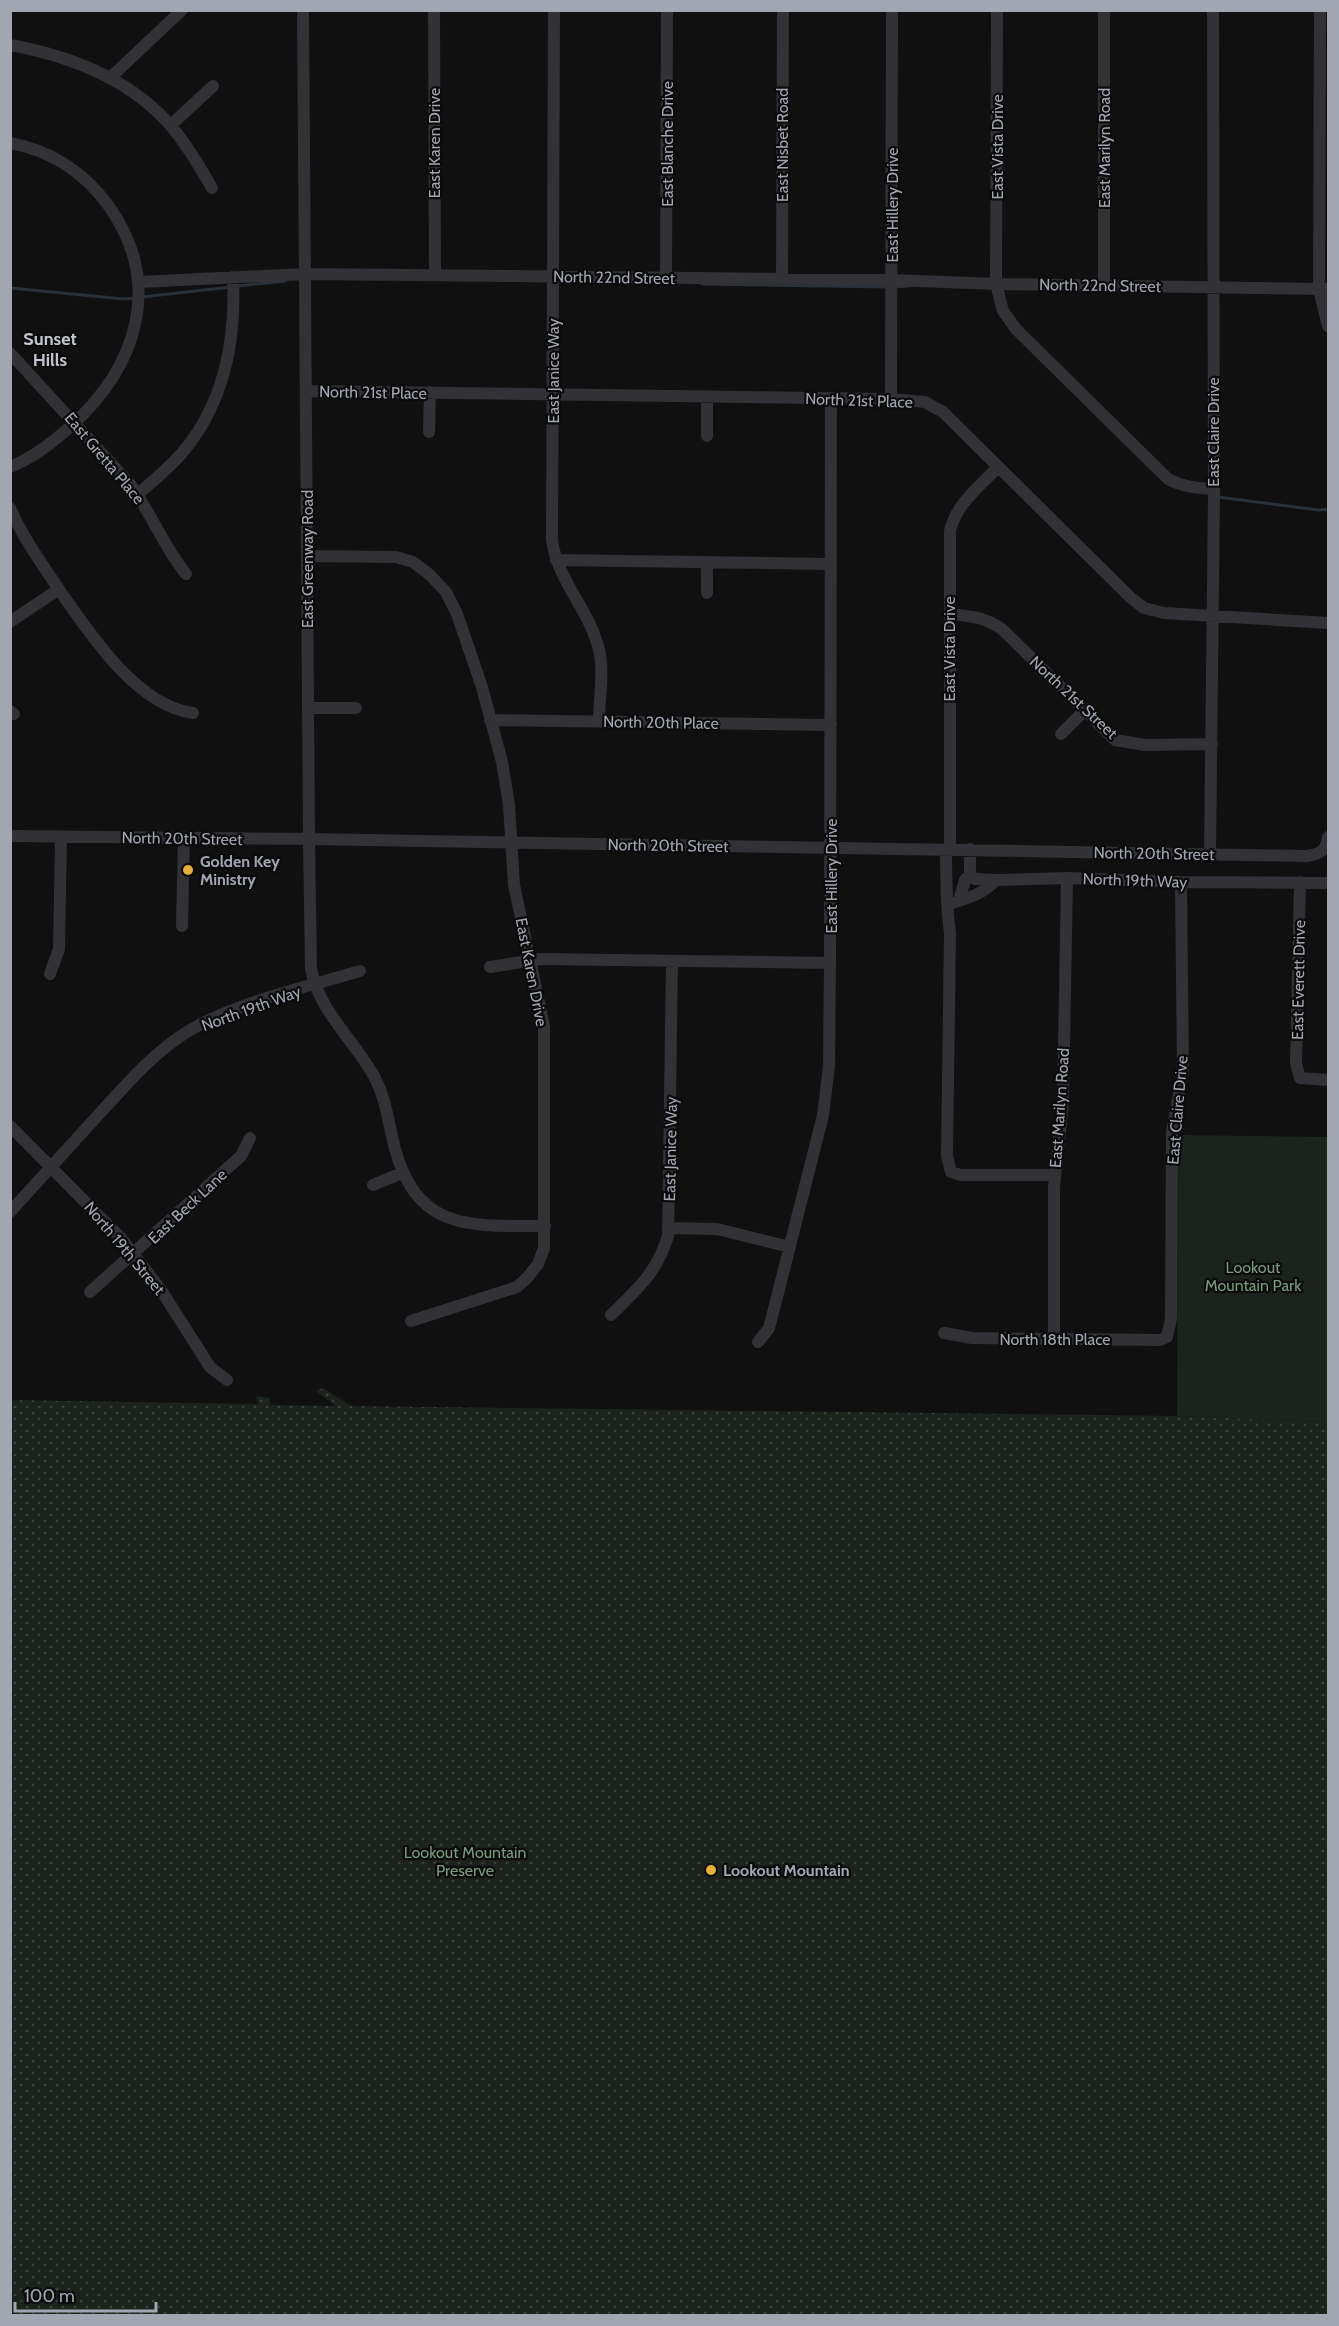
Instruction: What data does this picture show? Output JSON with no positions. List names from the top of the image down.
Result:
{
  "streets": {
    "street": [
      "East Karen Drive",
      "East Blanche Drive",
      "East Nisbet Road",
      "East Vista Drive",
      "East Marilyn Road",
      "East Hillery Drive",
      "North 22nd Street",
      "East Janice Way",
      "North 21st Place",
      "East Claire Drive",
      "East Gretta Place",
      "East Greenway Road",
      "North 21st Street",
      "North 20th Place",
      "North 20th Street",
      "North 19th Way",
      "East Everett Drive",
      "East Beck Lane",
      "North 19th Street",
      "North 18th Place"
    ]
  },
  "crossings": [
    ["East Karen Drive", "North 22nd Street"],
    ["East Karen Drive", "East Greenway Road"],
    ["East Karen Drive", "North 20th Place"],
    ["East Karen Drive", "North 20th Street"],
    ["East Blanche Drive", "North 22nd Street"],
    ["East Nisbet Road", "North 22nd Street"],
    ["East Vista Drive", "East Marilyn Road"],
    ["East Vista Drive", "North 22nd Street"],
    ["East Vista Drive", "North 21st Place"],
    ["East Vista Drive", "East Claire Drive"],
    ["East Vista Drive", "North 21st Street"],
    ["East Vista Drive", "North 20th Street"],
    ["East Marilyn Road", "North 22nd Street"],
    ["East Marilyn Road", "North 19th Way"],
    ["East Marilyn Road", "North 18th Place"],
    ["East Hillery Drive", "North 22nd Street"],
    ["East Hillery Drive", "North 21st Place"],
    ["East Hillery Drive", "North 20th Place"],
    ["East Hillery Drive", "North 20th Street"],
    ["North 22nd Street", "East Janice Way"],
    ["North 22nd Street", "East Claire Drive"],
    ["North 22nd Street", "East Greenway Road"],
    ["East Janice Way", "North 21st Place"],
    ["East Janice Way", "North 20th Place"],
    ["North 21st Place", "East Claire Drive"],
    ["North 21st Place", "East Greenway Road"],
    ["East Claire Drive", "North 21st Street"],
    ["East Claire Drive", "North 20th Street"],
    ["East Claire Drive", "North 19th Way"],
    ["East Claire Drive", "North 18th Place"],
    ["East Greenway Road", "North 20th Street"],
    ["East Greenway Road", "North 19th Way"],
    ["North 19th Way", "East Everett Drive"],
    ["North 19th Way", "North 19th Street"],
    ["East Beck Lane", "North 19th Street"]
  ],
  "districts": ["Sunset Hills"],
  "parks": ["Lookout Mountain Park", "Lookout Mountain Preserve"],
  "places": ["Golden Key Ministry", "Lookout Mountain"],
  "scale_bar": "100 m"
}
